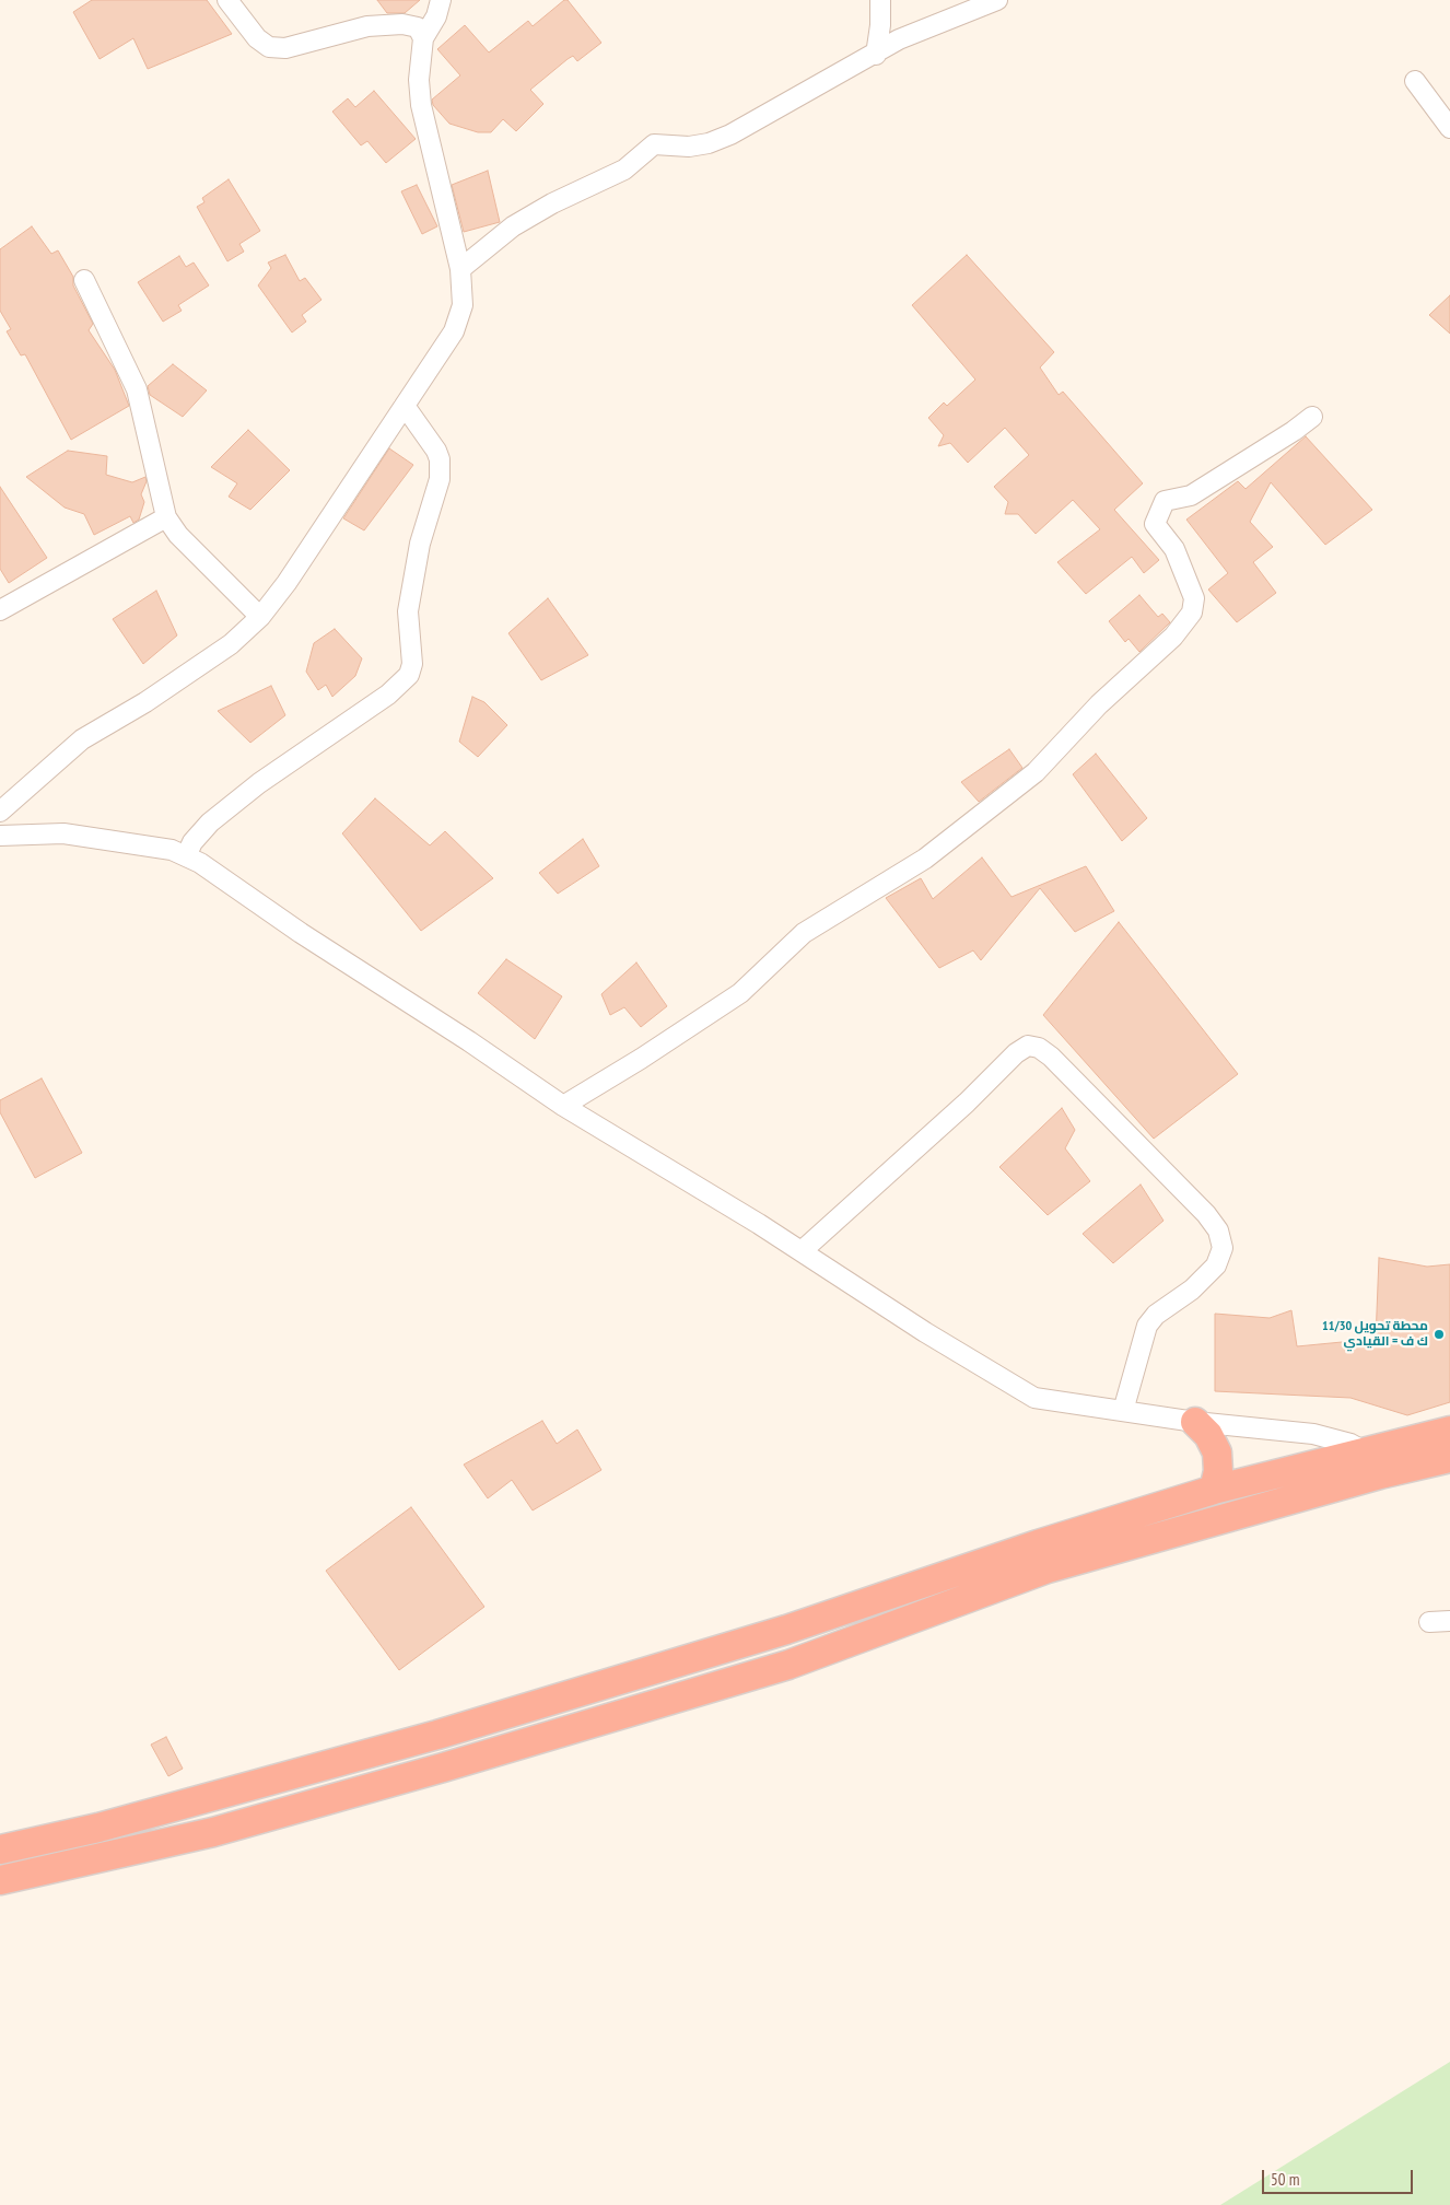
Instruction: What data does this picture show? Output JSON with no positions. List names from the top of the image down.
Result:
{
  "places": ["محطة تحويل 11/30 ك ف = القيادي"],
  "scale_bar": "50 m"
}
